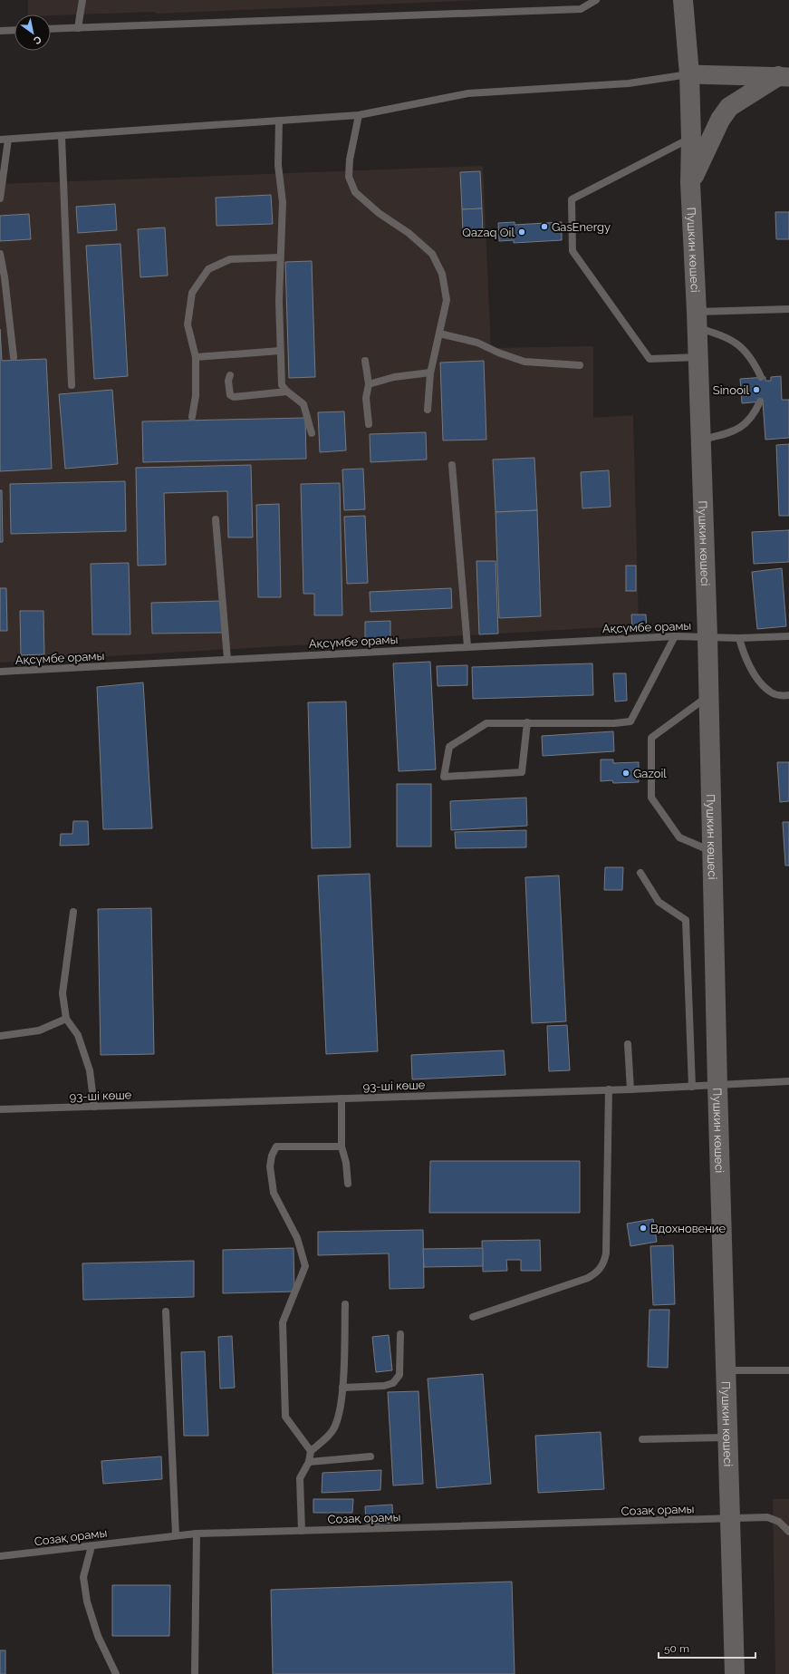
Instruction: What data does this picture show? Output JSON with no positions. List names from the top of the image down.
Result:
{
  "streets": {
    "main road": ["Пушкин көшесі"],
    "lane": ["Ақсүмбе орамы", "93-ші көше", "Созақ орамы"]
  },
  "crossings": [
    ["Пушкин көшесі", "Ақсүмбе орамы"],
    ["Пушкин көшесі", "93-ші көше"],
    ["Пушкин көшесі", "Созақ орамы"]
  ],
  "places": [
    "GasEnergy",
    "Qazaq Oil",
    "Sinooil",
    "Gazoil",
    "Вдохновение"
  ],
  "scale_bar": "50 m",
  "north": "bottom right"
}
